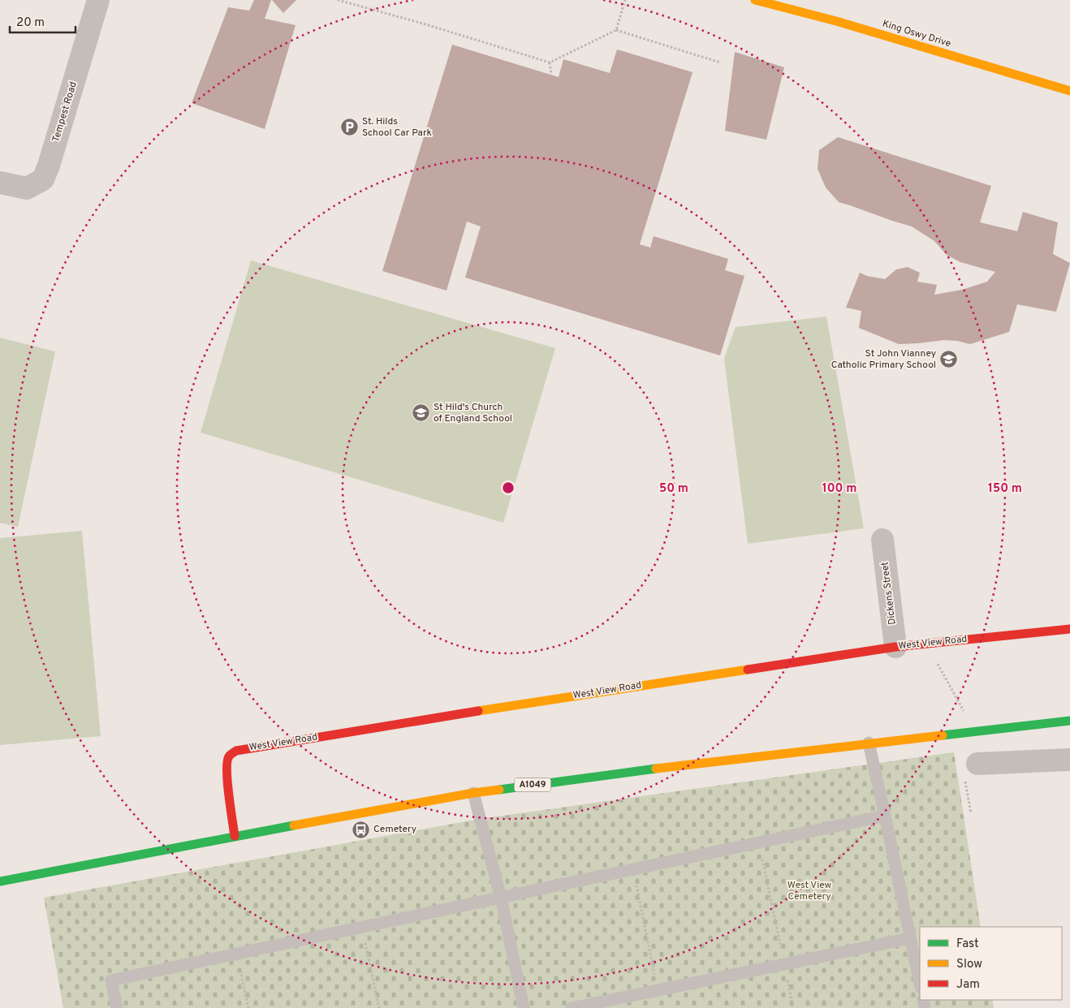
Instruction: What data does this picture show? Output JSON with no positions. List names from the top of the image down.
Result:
{
  "streets": {
    "street": [
      "King Oswy Drive",
      "Tempest Road",
      "Dickens Street",
      "West View Road",
      "A1049"
    ]
  },
  "crossings": [
    ["Dickens Street", "West View Road"],
    ["West View Road", "A1049"]
  ],
  "parks": ["West View Cemetery"],
  "places": {
    "parking": ["St. Hilds School Car Park"],
    "school or university": ["St John Vianney Catholic Primary School", "St Hild's Church of England School"],
    "bus stop": ["Cemetery"]
  },
  "legend": ["Fast", "Slow", "Jam"],
  "scale_bar": "20 m",
  "rings": ["50 m", "100 m", "150 m"]
}
